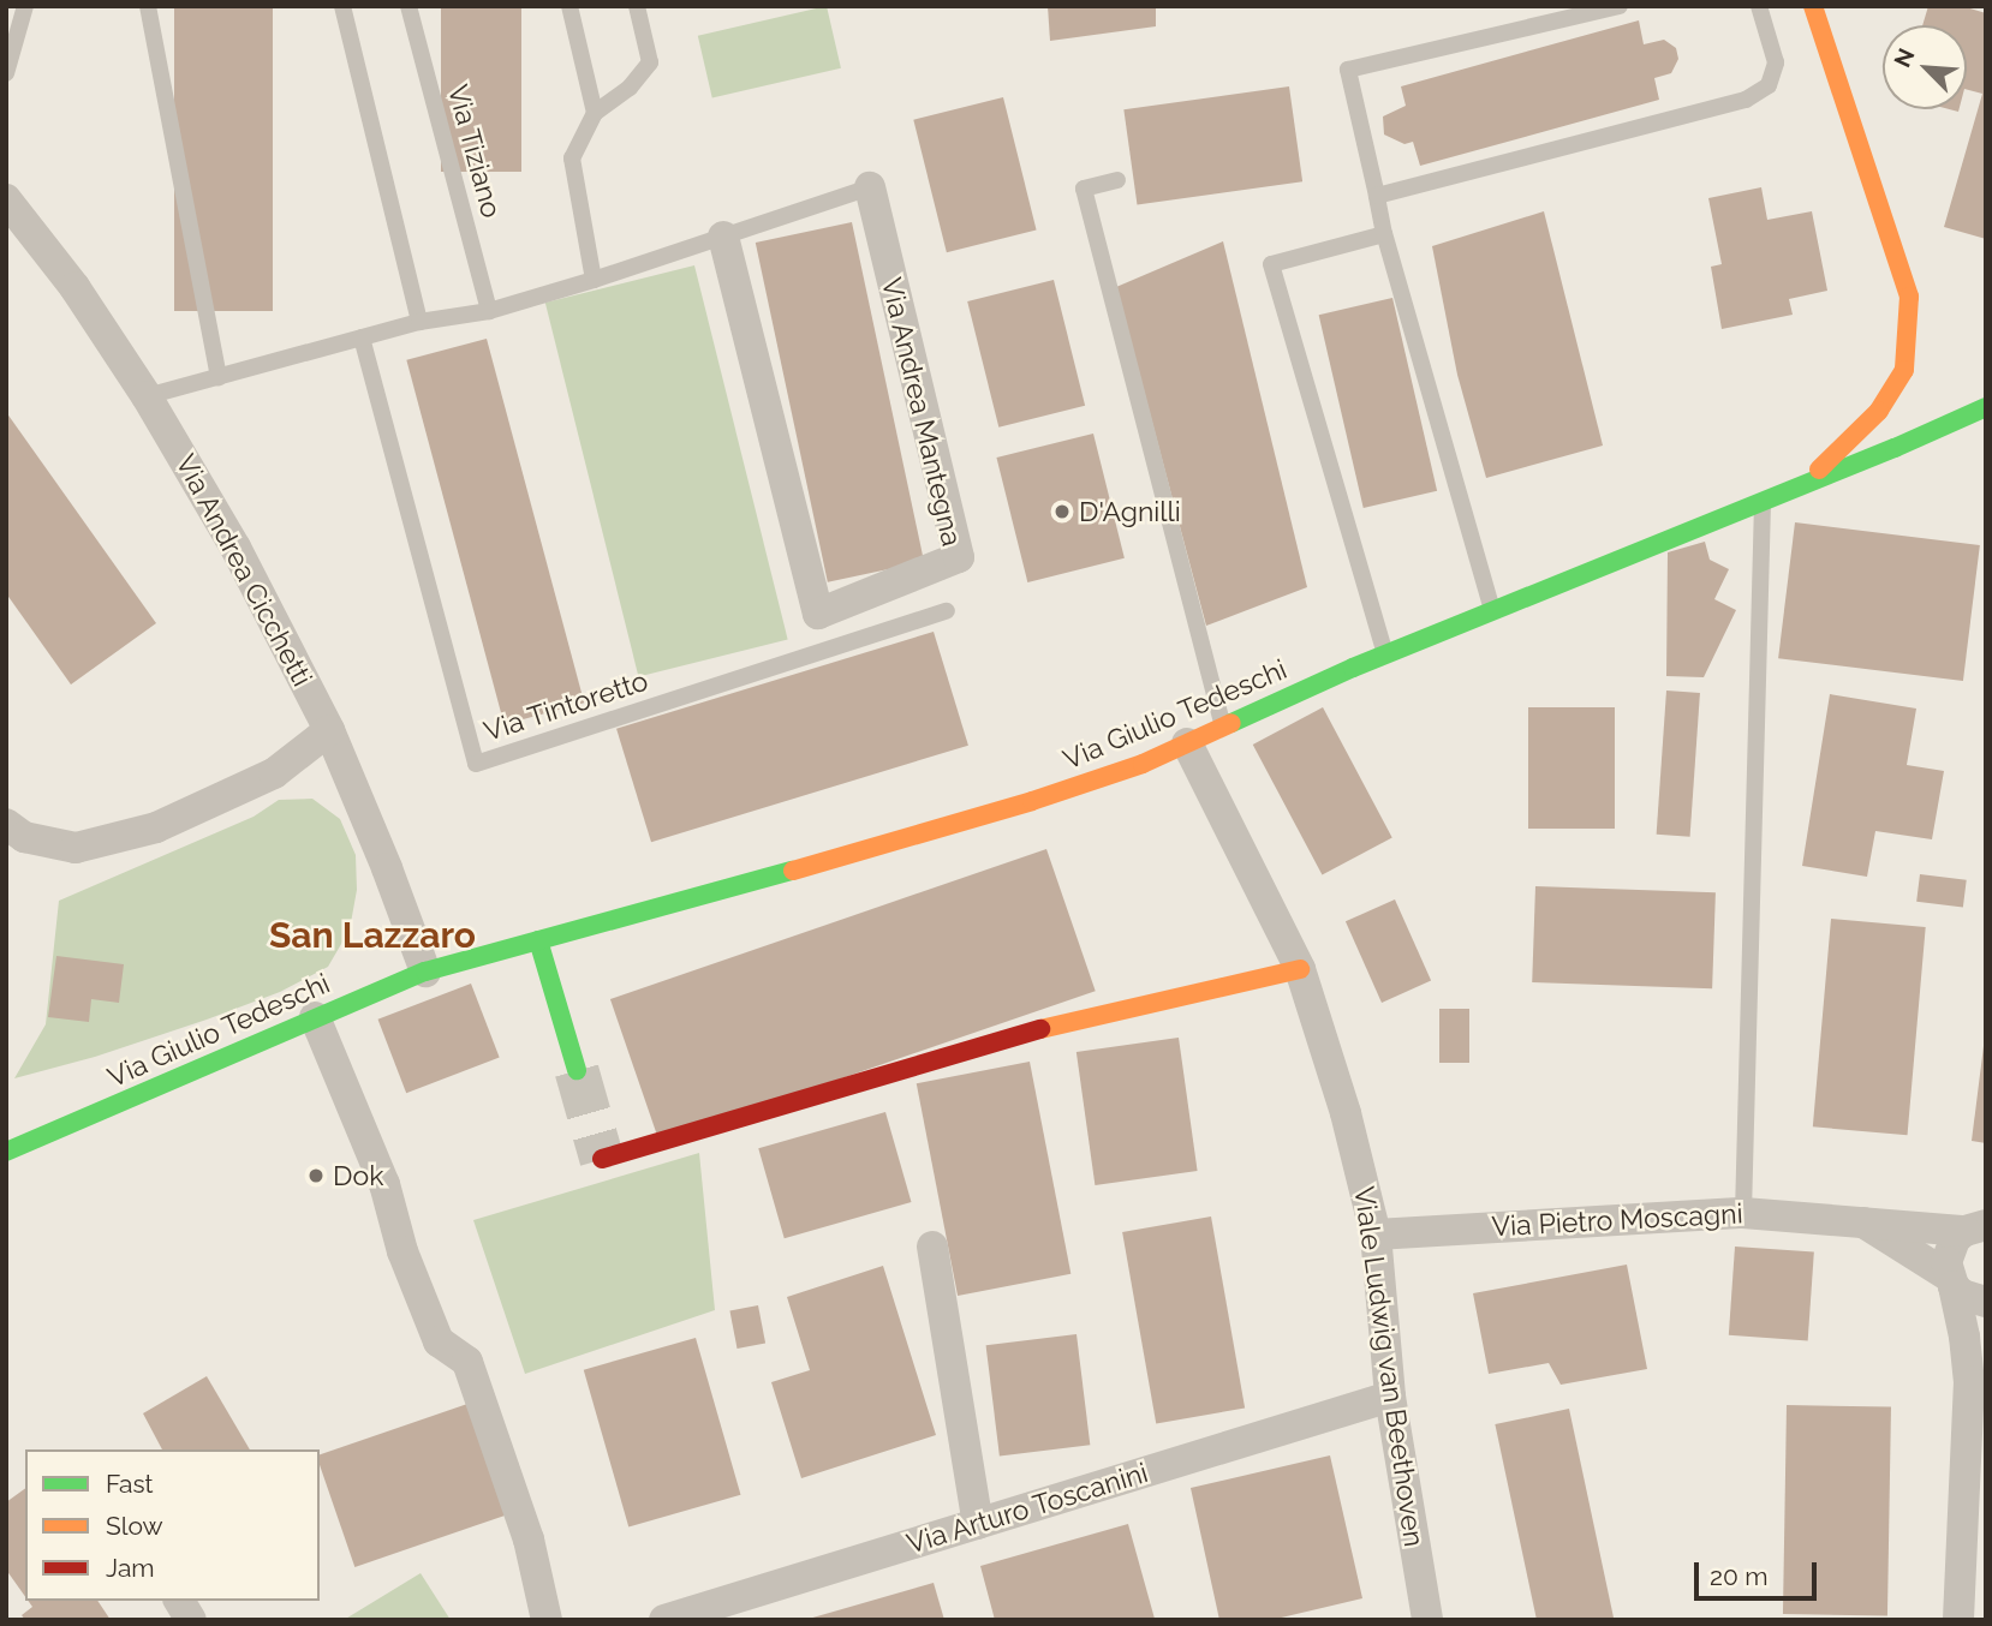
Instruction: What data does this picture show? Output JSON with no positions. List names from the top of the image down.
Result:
{
  "streets": {
    "street": [
      "Via Andrea Mantegna",
      "Via Andrea Cicchetti",
      "Via Giulio Tedeschi",
      "Via Pietro Moscagni",
      "Viale Ludwig van Beethoven",
      "Via Arturo Toscanini"
    ],
    "lane": ["Via Tiziano", "Via Tintoretto"]
  },
  "crossings": [
    ["Via Tiziano", "Via Andrea Mantegna"],
    ["Via Andrea Mantegna", "Via Andrea Cicchetti"],
    ["Via Andrea Mantegna", "Via Tintoretto"],
    ["Via Andrea Cicchetti", "Via Giulio Tedeschi"],
    ["Via Giulio Tedeschi", "Viale Ludwig van Beethoven"],
    ["Via Pietro Moscagni", "Viale Ludwig van Beethoven"],
    ["Viale Ludwig van Beethoven", "Via Arturo Toscanini"]
  ],
  "districts": ["San Lazzaro"],
  "places": ["D'Agnilli", "Dok"],
  "legend": ["Fast", "Slow", "Jam"],
  "scale_bar": "20 m",
  "north": "top left"
}
